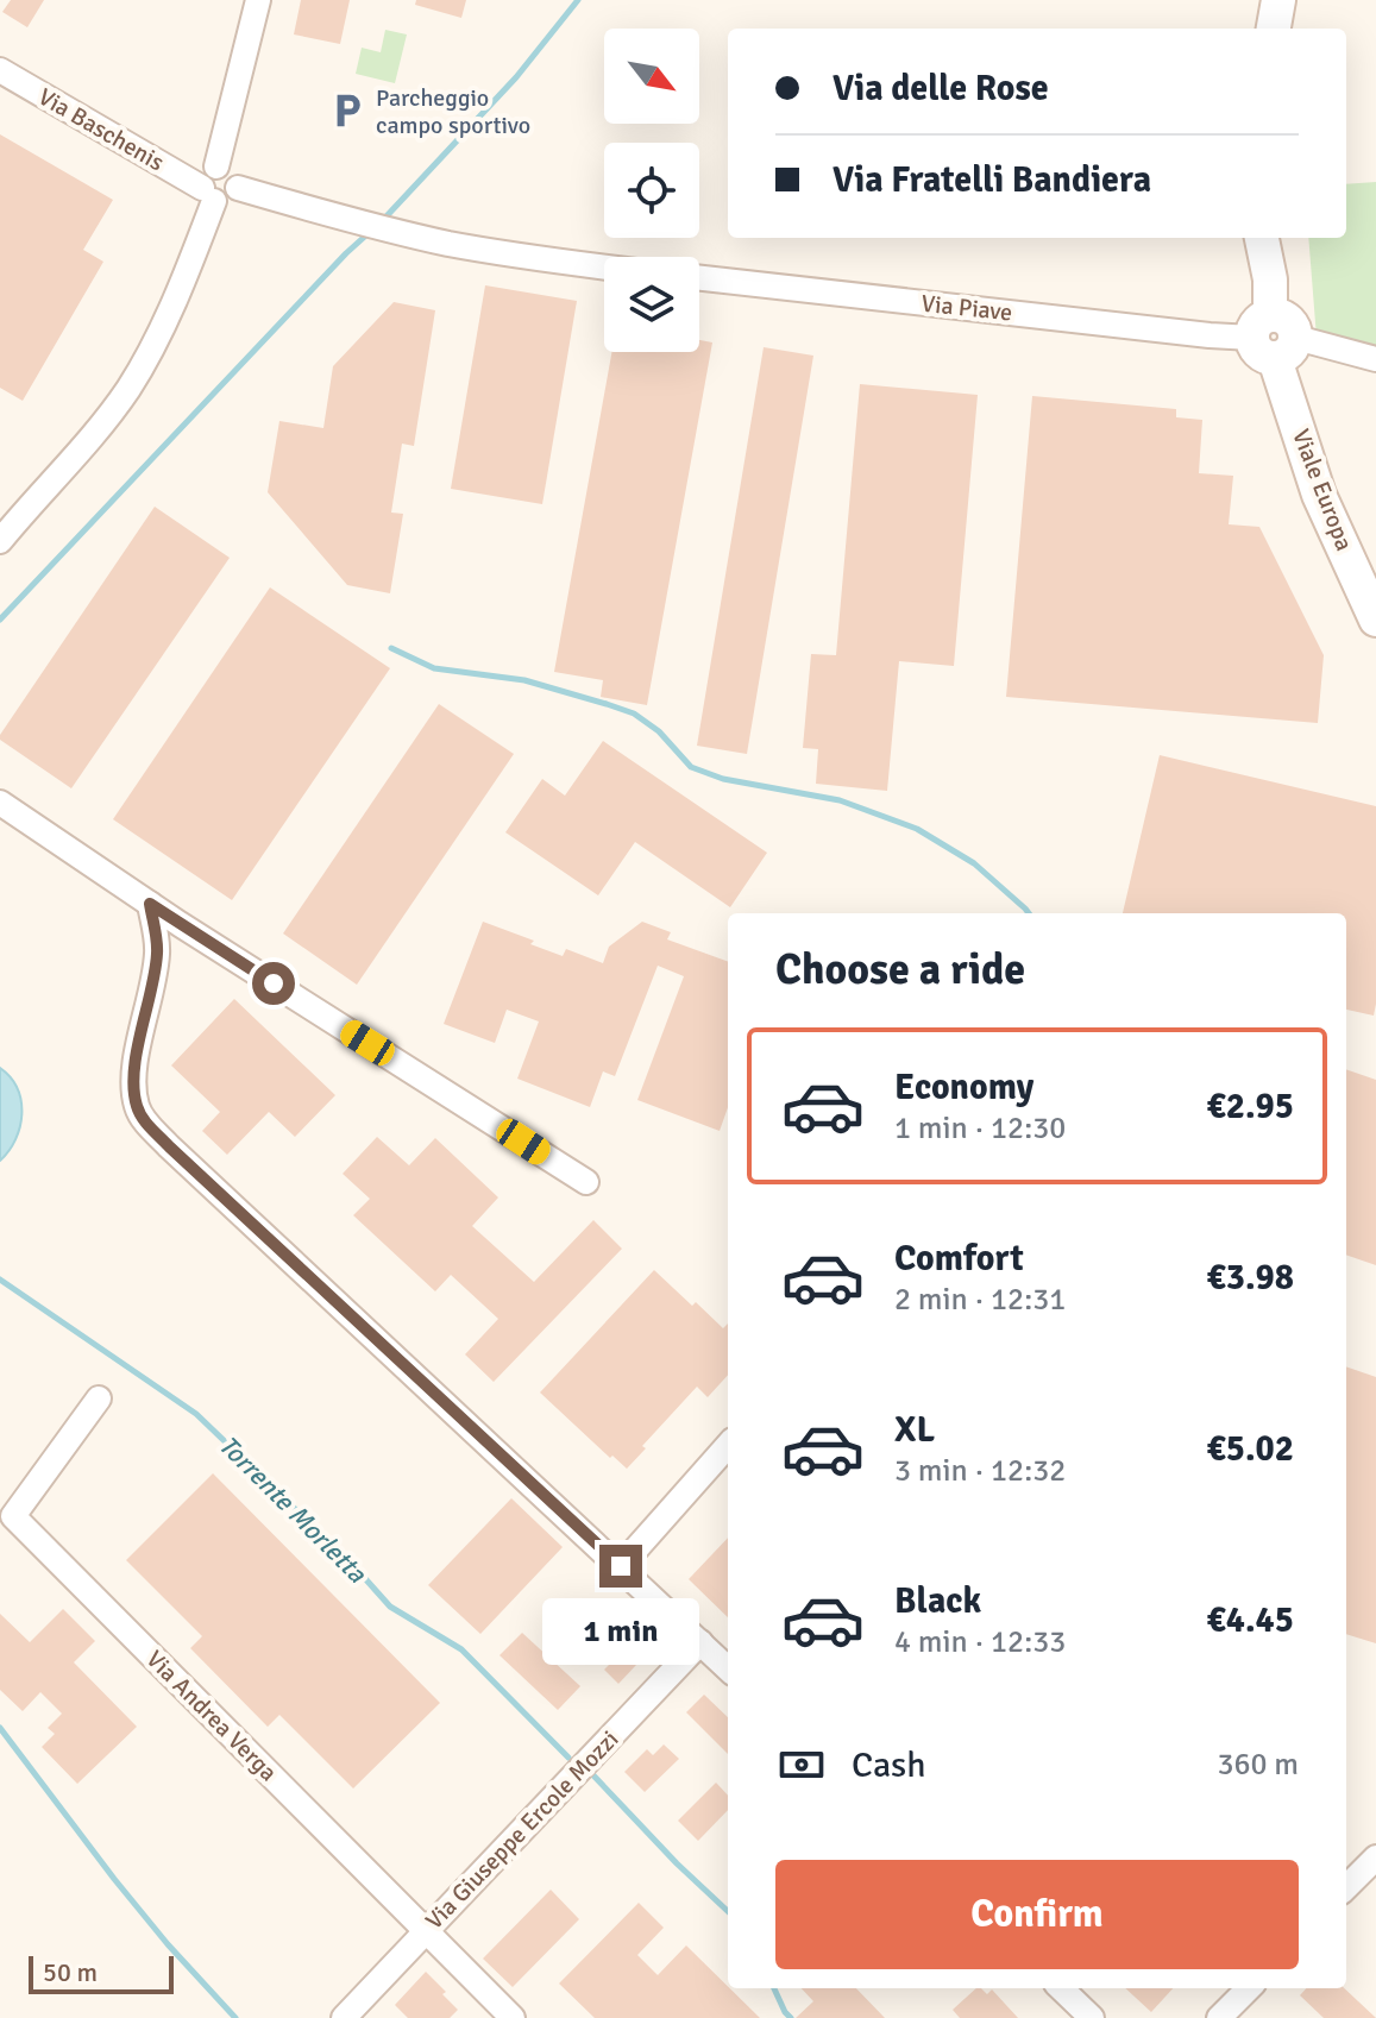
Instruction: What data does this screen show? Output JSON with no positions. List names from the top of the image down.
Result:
{
  "streets": {
    "street": [
      "Via Baschenis",
      "Via Piave",
      "Viale Europa",
      "Via Andrea Verga",
      "Via Giuseppe Ercole Mozzi"
    ]
  },
  "crossings": [
    ["Via Piave", "Viale Europa"],
    ["Via Andrea Verga", "Via Giuseppe Ercole Mozzi"]
  ],
  "water": ["Torrente Morletta"],
  "places": {
    "parking": ["Parcheggio campo sportivo"]
  },
  "scale_bar": "50 m",
  "north": "bottom right",
  "page": {
    "banner": ["Via delle Rose", "Via Fratelli Bandiera"],
    "heading": "Choose a ride",
    "list": [
      {
        "name": "Economy",
        "note": "1 min · 12:30",
        "value": "€2.95"
      },
      {
        "name": "Comfort",
        "note": "2 min · 12:31",
        "value": "€3.98"
      },
      {
        "name": "XL",
        "note": "3 min · 12:32",
        "value": "€5.02"
      },
      {
        "name": "Black",
        "note": "4 min · 12:33",
        "value": "€4.45"
      }
    ],
    "bubble": "1 min",
    "pay": ["Cash", "360 m"],
    "buttons": "Confirm",
    "scale": "50 m"
  }
}
